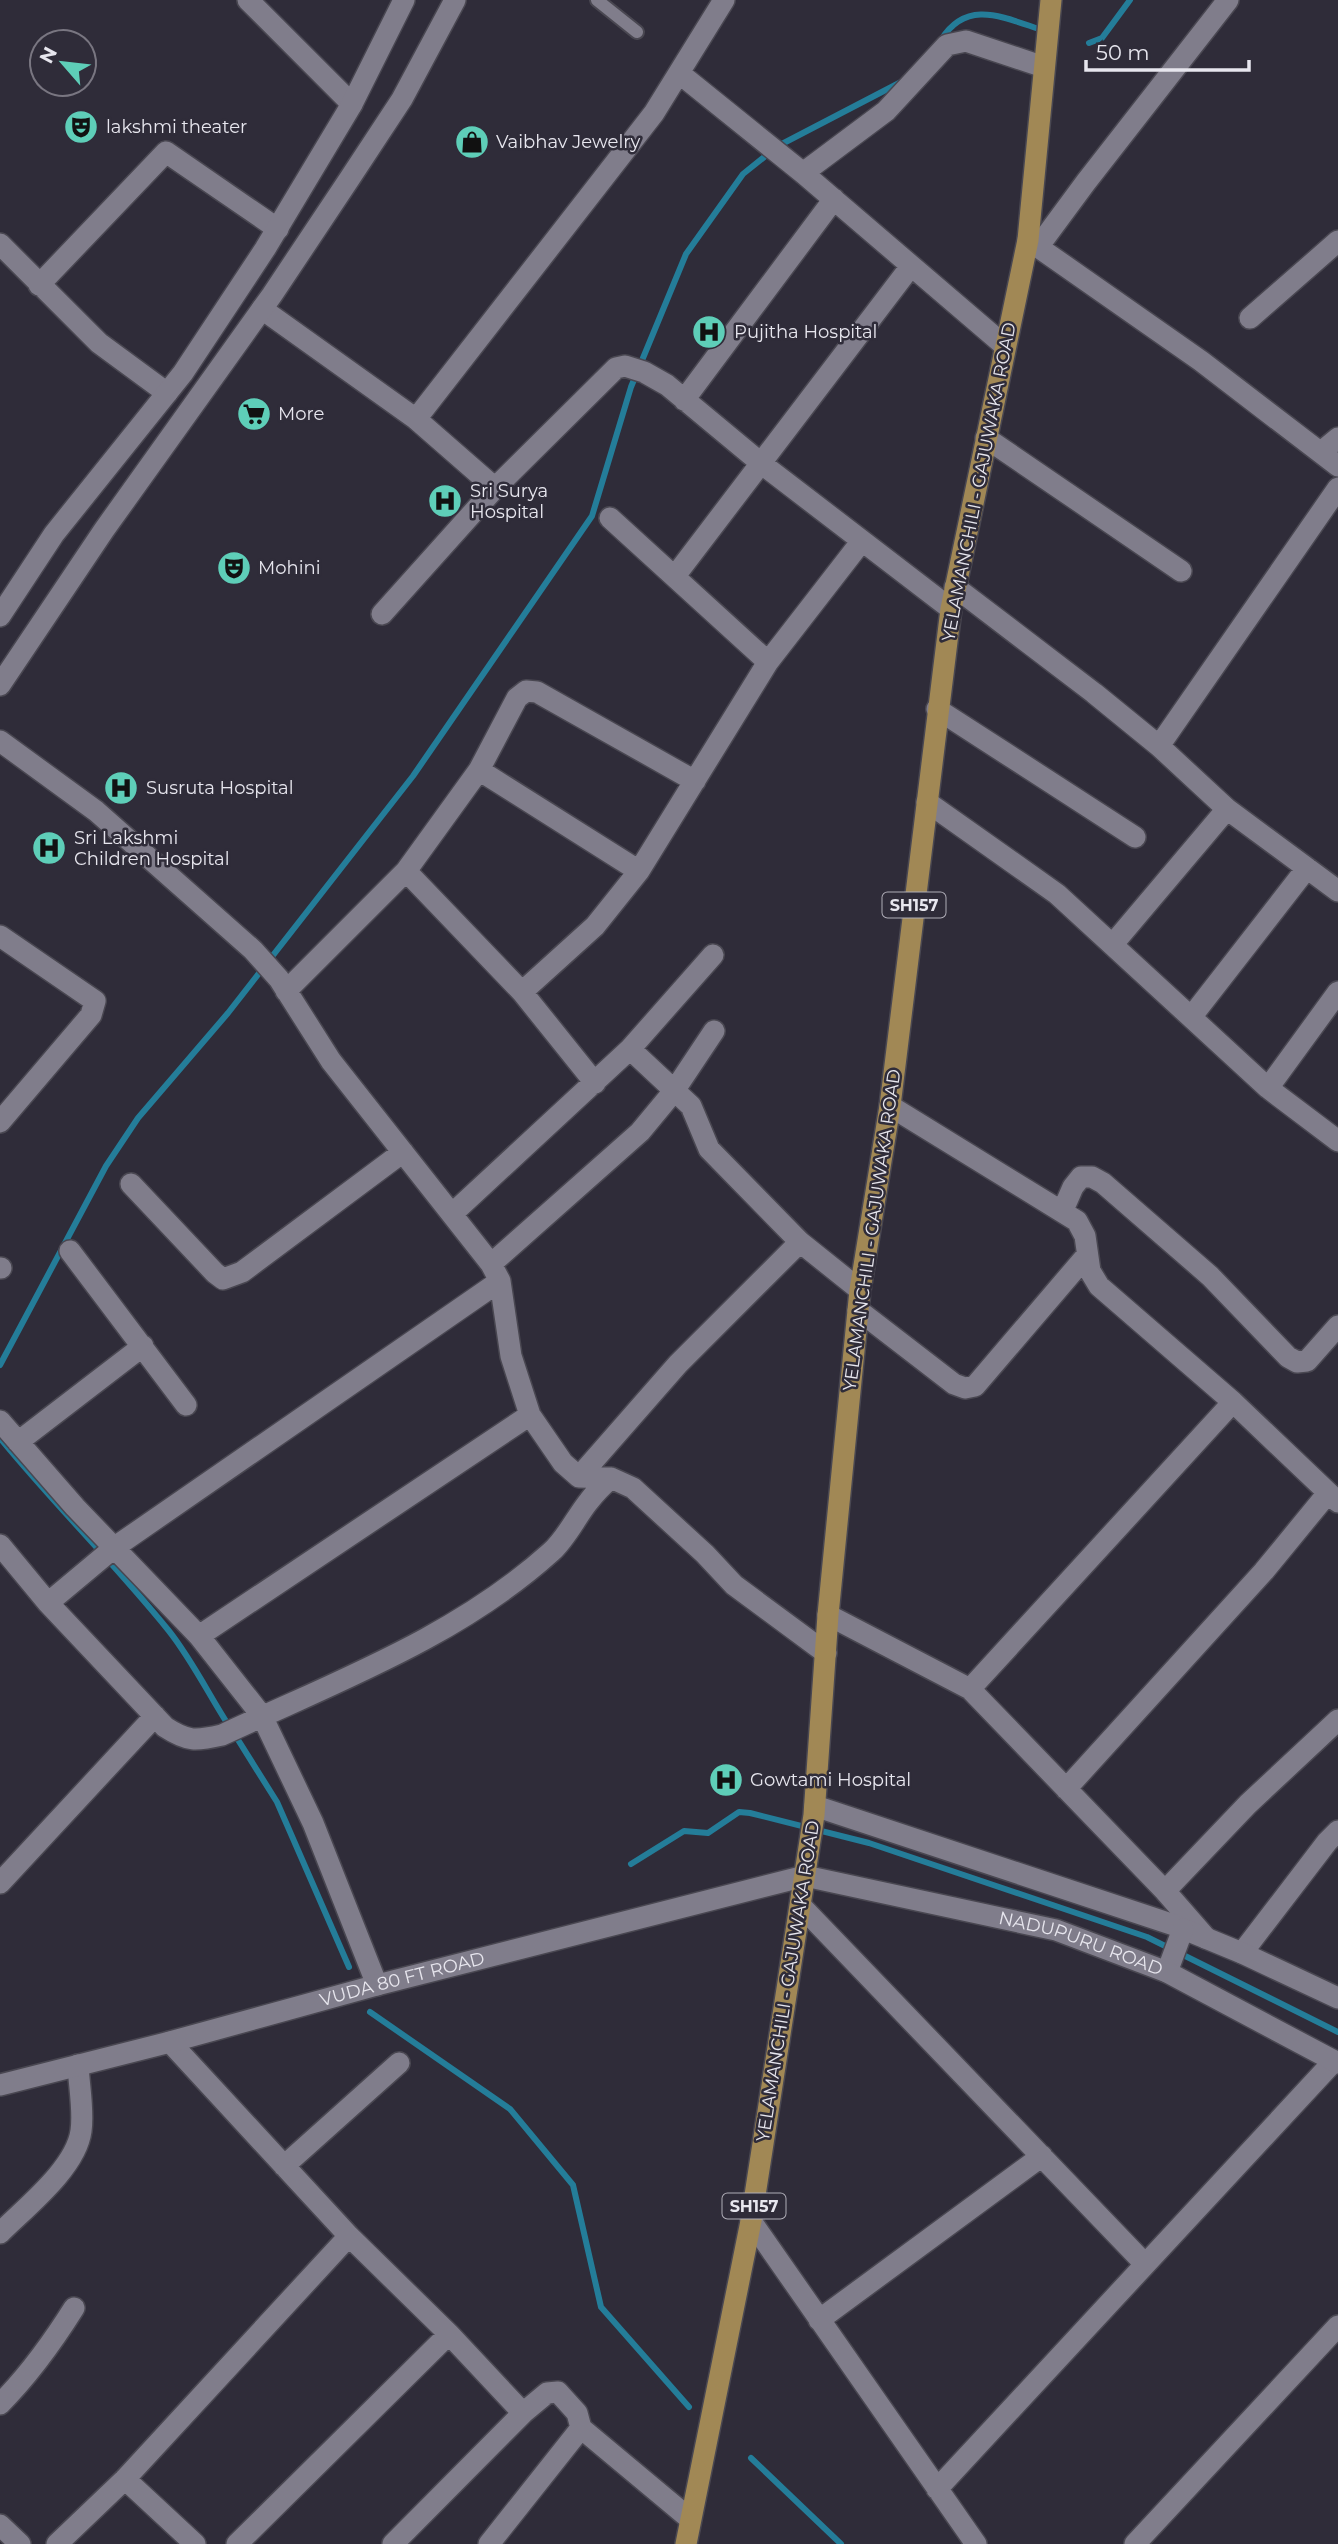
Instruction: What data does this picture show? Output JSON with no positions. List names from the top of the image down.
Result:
{
  "streets": {
    "main road": ["YELAMANCHILI - GAJUWAKA ROAD", "SH157"],
    "street": ["NADUPURU ROAD", "VUDA 80 FT ROAD"]
  },
  "crossings": [
    ["YELAMANCHILI - GAJUWAKA ROAD", "NADUPURU ROAD"],
    ["YELAMANCHILI - GAJUWAKA ROAD", "VUDA 80 FT ROAD"],
    ["NADUPURU ROAD", "VUDA 80 FT ROAD"]
  ],
  "places": {
    "theatre": ["lakshmi theater", "Mohini"],
    "shop": ["Vaibhav Jewelry"],
    "hospital": [
      "Pujitha Hospital",
      "Sri Surya Hospital",
      "Susruta Hospital",
      "Sri Lakshmi Children Hospital",
      "Gowtami Hospital"
    ],
    "supermarket": ["More"]
  },
  "scale_bar": "50 m",
  "north": "top left"
}
